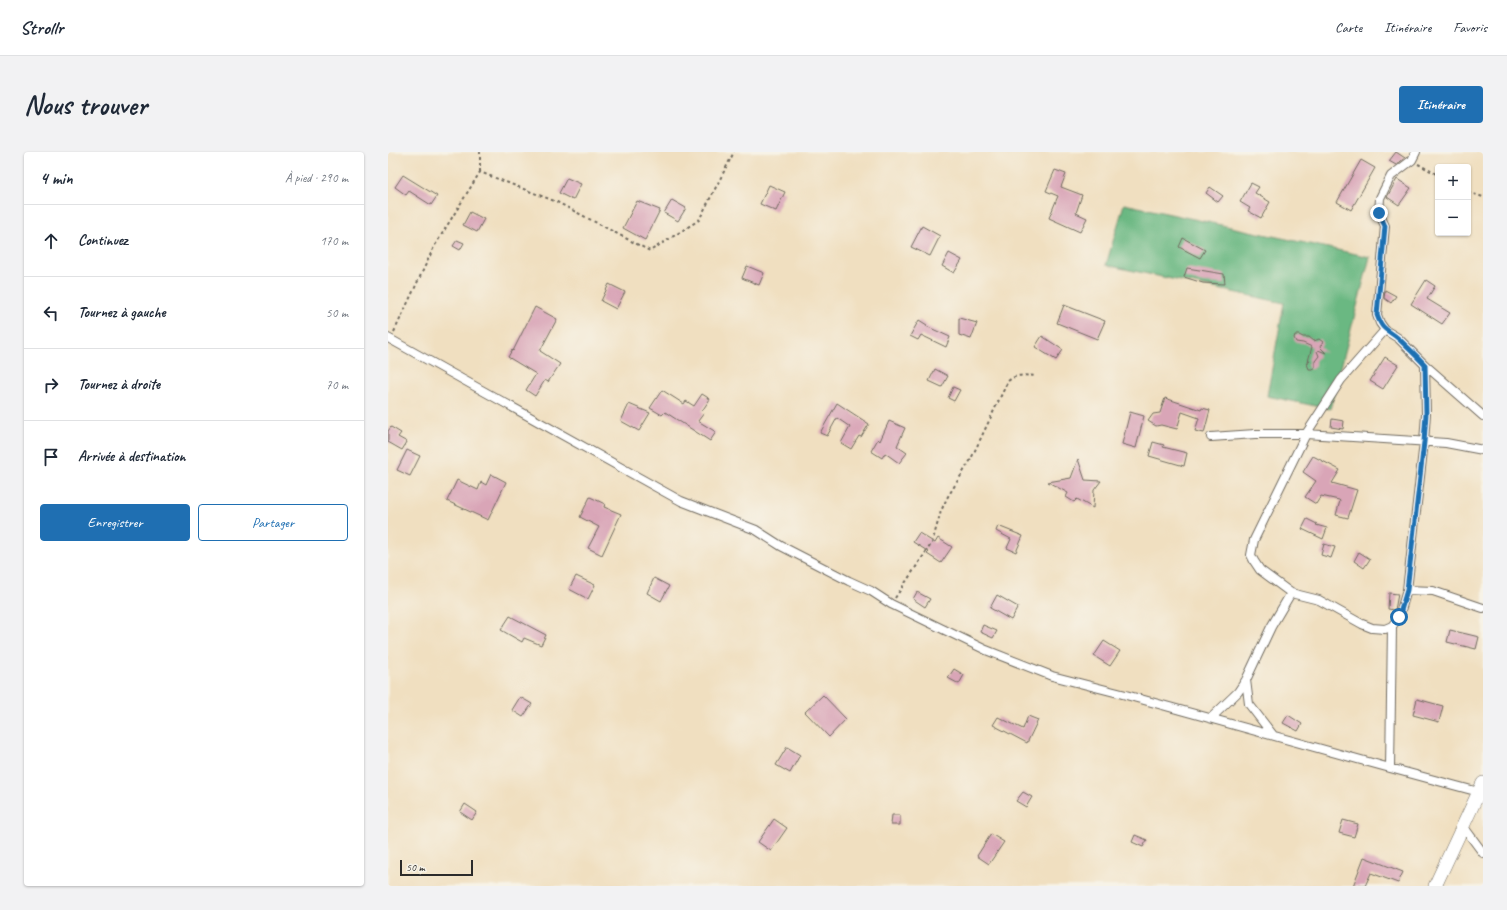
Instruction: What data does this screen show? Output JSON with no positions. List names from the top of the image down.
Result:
{
  "scale_bar": "50 m",
  "page": {
    "header": "Strollr",
    "nav": ["Carte", "Itinéraire", "Favoris"],
    "buttons": [
      "Itinéraire",
      ["Enregistrer", "Partager"]
    ],
    "title": "Nous trouver",
    "heading": ["4 min", "À pied · 290 m"],
    "map_buttons": ["+", "−"],
    "list": [
      ["Continuez", "170 m"],
      ["Tournez à gauche", "50 m"],
      ["Tournez à droite", "70 m"],
      "Arrivée à destination"
    ],
    "scale": "50 m"
  }
}
